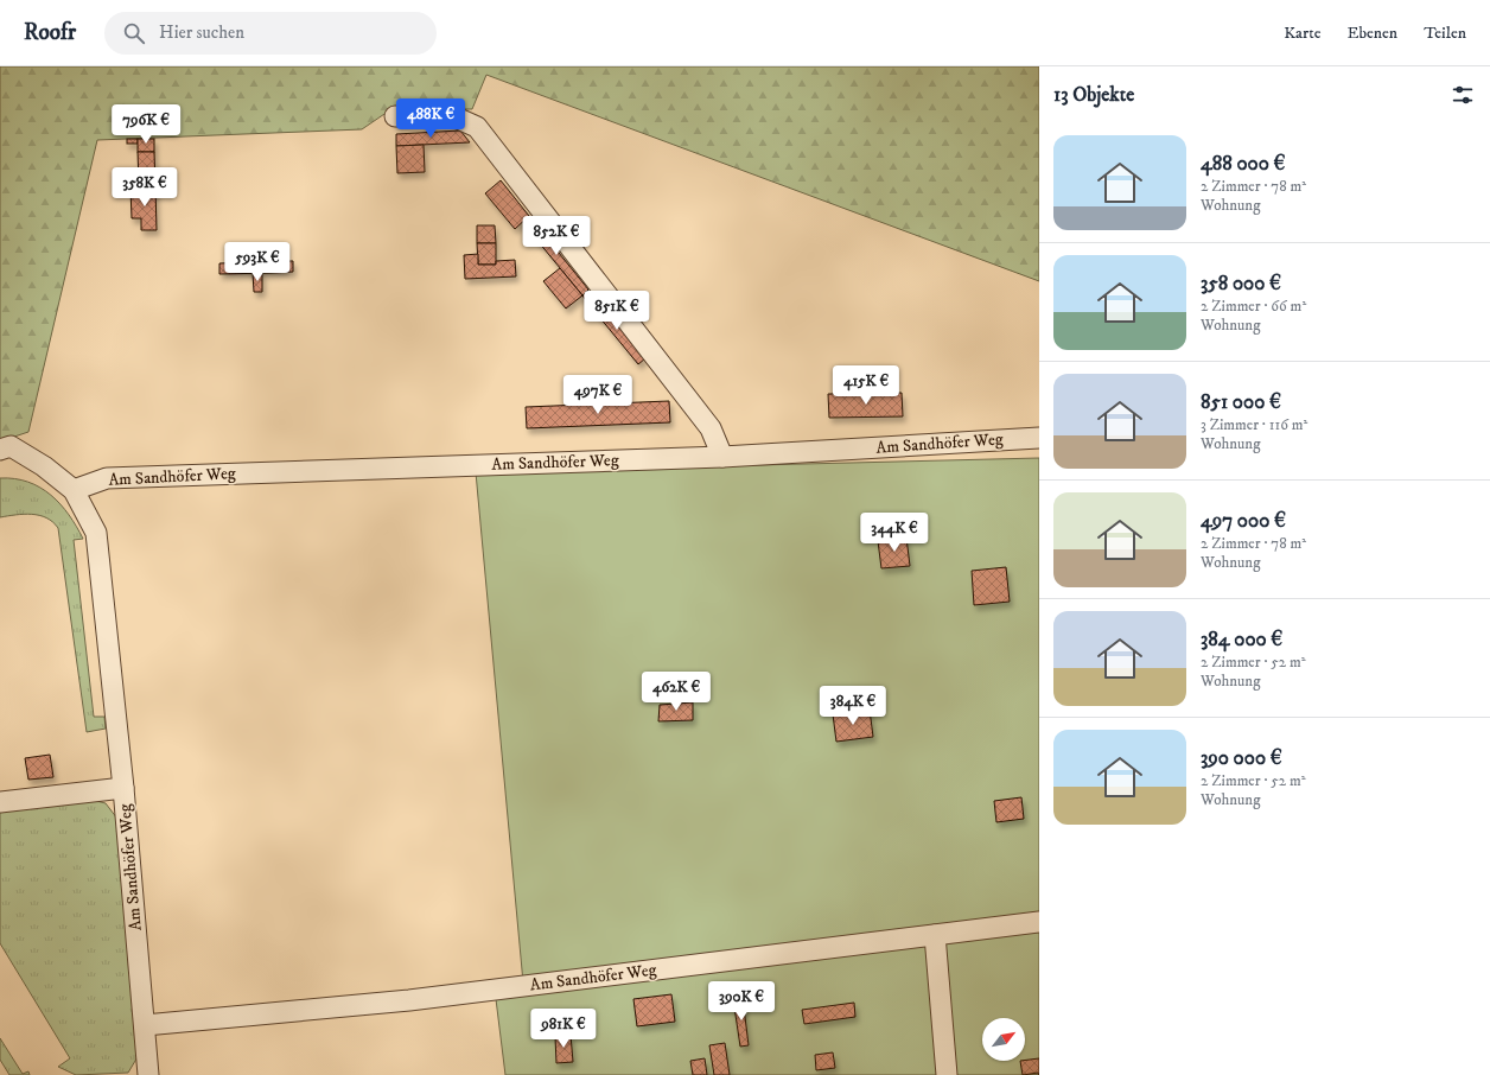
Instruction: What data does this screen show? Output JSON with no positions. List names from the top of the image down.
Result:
{
  "streets": {
    "street": ["Am Sandhöfer Weg"]
  },
  "north": "top right",
  "page": {
    "header": "Roofr",
    "search": "Hier suchen",
    "nav": ["Karte", "Ebenen", "Teilen"],
    "heading": "13 Objekte",
    "price": [
      "488K €",
      "796K €",
      "358K €",
      "852K €",
      "593K €",
      "851K €",
      "415K €",
      "497K €",
      "344K €",
      "462K €",
      "384K €",
      "390K €",
      "981K €"
    ],
    "list": [
      {
        "name": "488 000 €",
        "note": "2 Zimmer · 78 m² · Wohnung"
      },
      {
        "name": "358 000 €",
        "note": "2 Zimmer · 66 m² · Wohnung"
      },
      {
        "name": "851 000 €",
        "note": "3 Zimmer · 116 m² · Wohnung"
      },
      {
        "name": "497 000 €",
        "note": "2 Zimmer · 78 m² · Wohnung"
      },
      {
        "name": "384 000 €",
        "note": "2 Zimmer · 52 m² · Wohnung"
      },
      {
        "name": "390 000 €",
        "note": "2 Zimmer · 52 m² · Wohnung"
      }
    ]
  }
}
